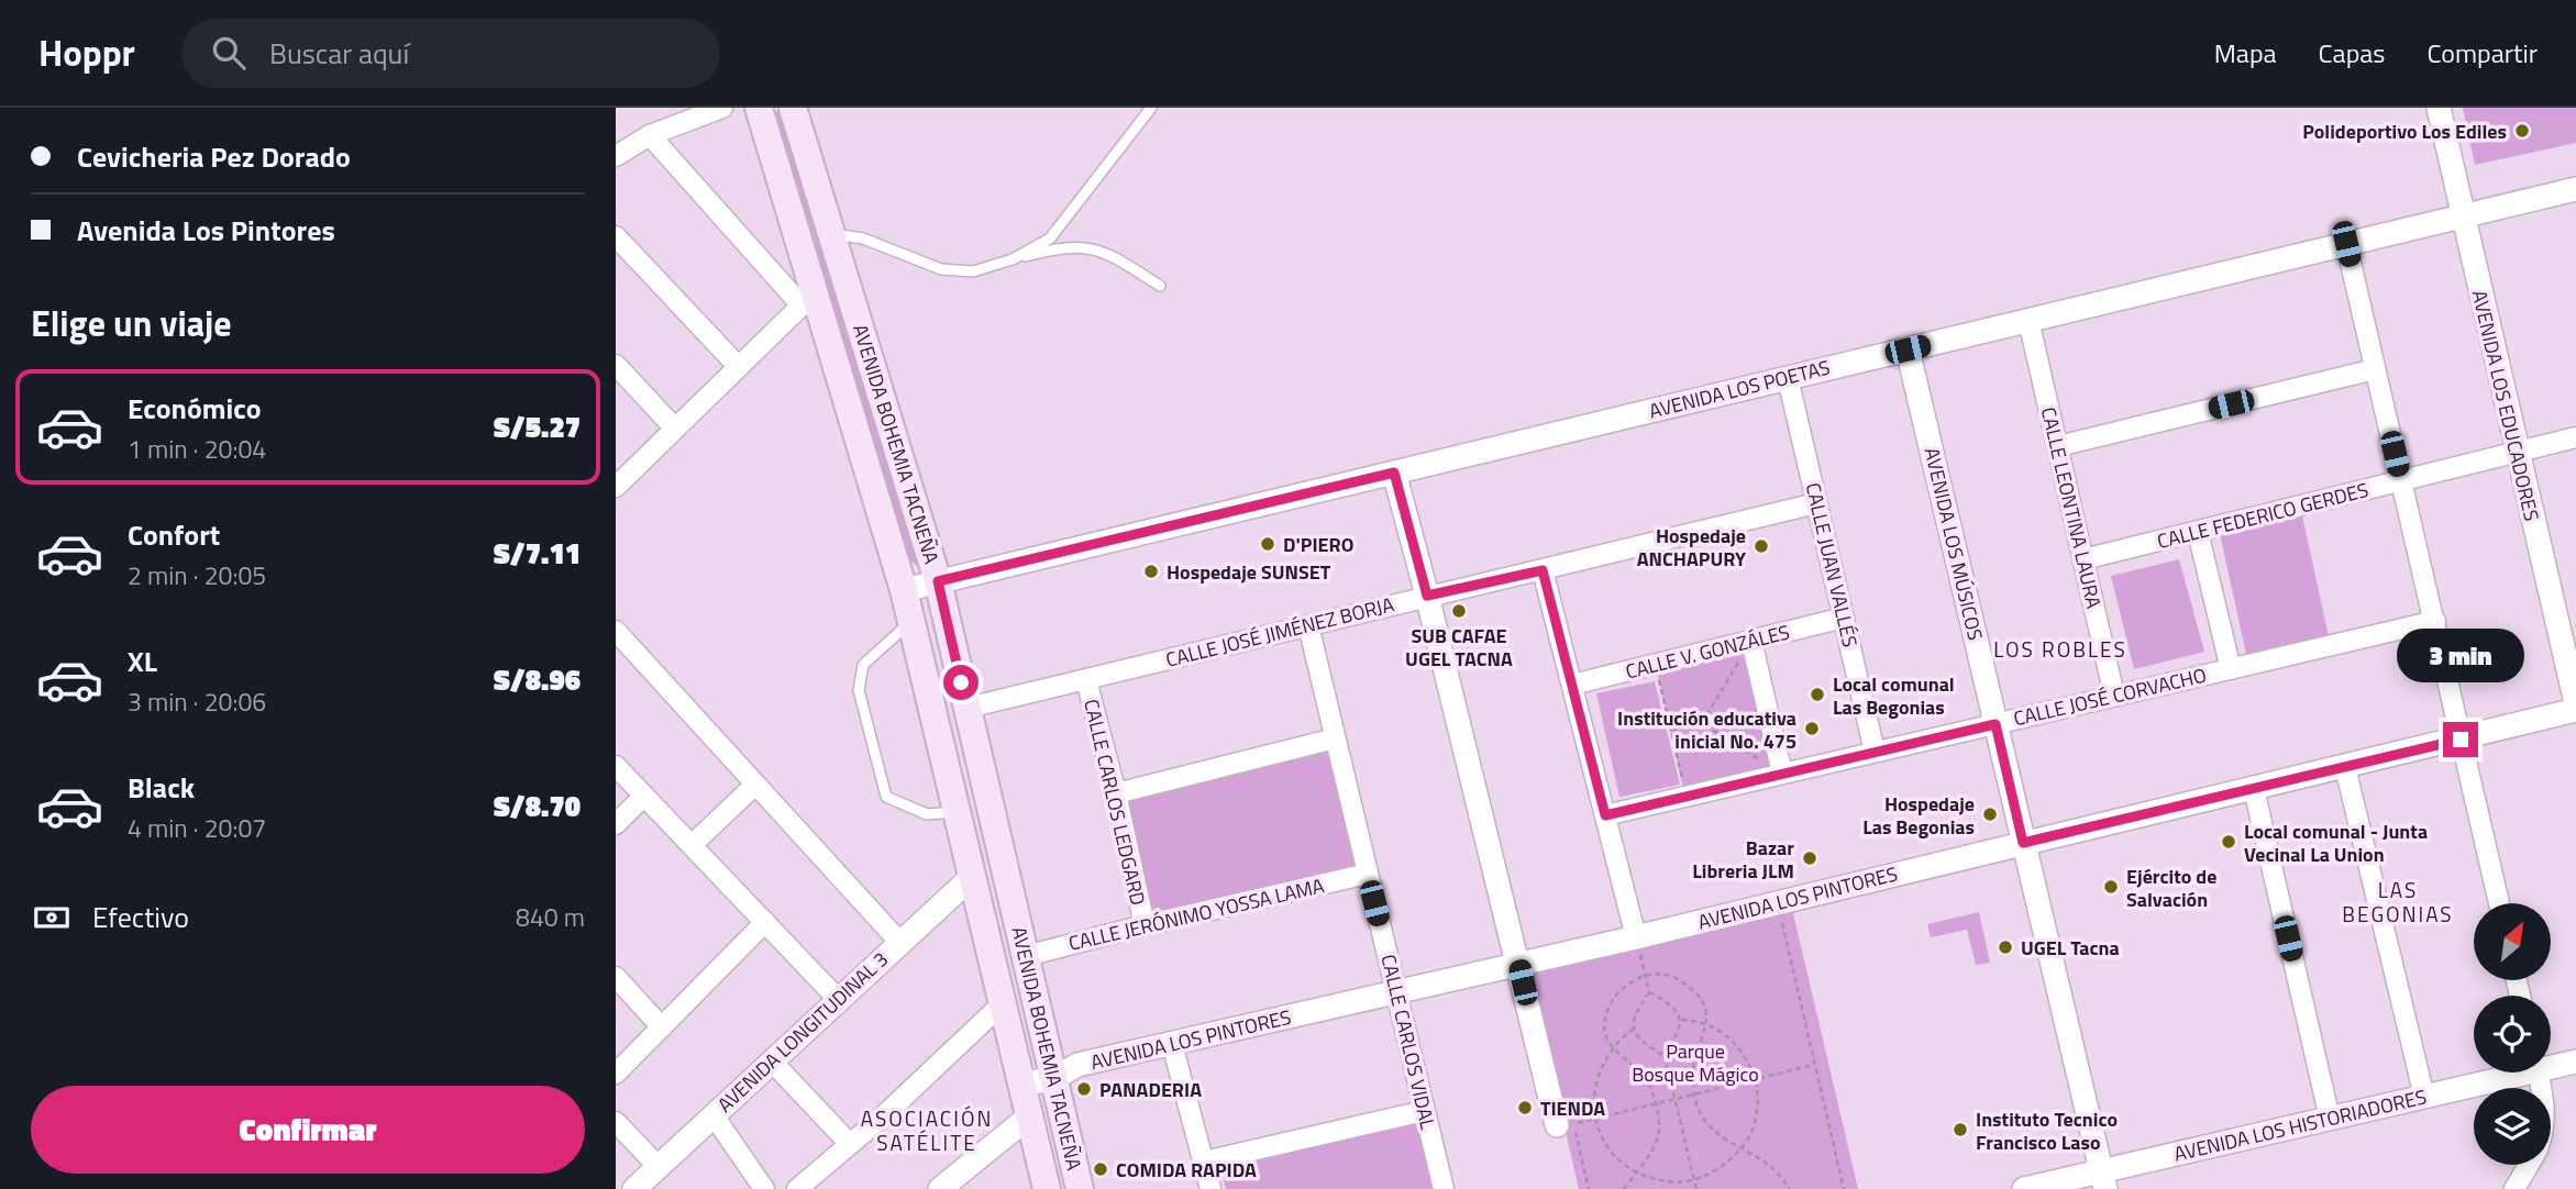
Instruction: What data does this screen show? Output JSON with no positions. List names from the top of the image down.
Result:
{
  "streets": {
    "main road": ["AVENIDA BOHEMIA TACNEÑA"],
    "street": [
      "AVENIDA LOS POETAS",
      "AVENIDA LOS EDUCADORES",
      "CALLE LEONTINA LAURA",
      "CALLE FEDERICO GERDES",
      "AVENIDA LOS MÚSICOS",
      "CALLE JUAN VALLÉS",
      "CALLE JOSÉ JIMÉNEZ BORJA",
      "CALLE V. GONZÁLES",
      "CALLE JOSÉ CORVACHO",
      "CALLE CARLOS LEDGARD",
      "AVENIDA LOS PINTORES",
      "CALLE JERÓNIMO YOSSA LAMA",
      "AVENIDA LONGITUDINAL 3",
      "CALLE CARLOS VIDAL",
      "AVENIDA LOS HISTORIADORES"
    ]
  },
  "crossings": [
    ["AVENIDA LOS POETAS", "AVENIDA LOS EDUCADORES"],
    ["AVENIDA LOS POETAS", "AVENIDA BOHEMIA TACNEÑA"],
    ["AVENIDA LOS POETAS", "CALLE LEONTINA LAURA"],
    ["AVENIDA LOS POETAS", "AVENIDA LOS MÚSICOS"],
    ["AVENIDA LOS POETAS", "CALLE JUAN VALLÉS"],
    ["AVENIDA LOS EDUCADORES", "CALLE FEDERICO GERDES"],
    ["AVENIDA BOHEMIA TACNEÑA", "CALLE JOSÉ JIMÉNEZ BORJA"],
    ["AVENIDA BOHEMIA TACNEÑA", "AVENIDA LOS PINTORES"],
    ["AVENIDA BOHEMIA TACNEÑA", "CALLE JERÓNIMO YOSSA LAMA"],
    ["AVENIDA BOHEMIA TACNEÑA", "AVENIDA LONGITUDINAL 3"],
    ["CALLE LEONTINA LAURA", "CALLE FEDERICO GERDES"],
    ["CALLE LEONTINA LAURA", "CALLE JOSÉ CORVACHO"],
    ["AVENIDA LOS MÚSICOS", "CALLE JOSÉ CORVACHO"],
    ["AVENIDA LOS MÚSICOS", "AVENIDA LOS PINTORES"],
    ["AVENIDA LOS MÚSICOS", "AVENIDA LOS HISTORIADORES"],
    ["CALLE JUAN VALLÉS", "CALLE JOSÉ JIMÉNEZ BORJA"],
    ["CALLE JUAN VALLÉS", "CALLE V. GONZÁLES"],
    ["CALLE JUAN VALLÉS", "CALLE JOSÉ CORVACHO"],
    ["CALLE JOSÉ JIMÉNEZ BORJA", "CALLE CARLOS LEDGARD"],
    ["CALLE JOSÉ JIMÉNEZ BORJA", "CALLE CARLOS VIDAL"],
    ["CALLE CARLOS LEDGARD", "CALLE JERÓNIMO YOSSA LAMA"],
    ["AVENIDA LOS PINTORES", "CALLE CARLOS VIDAL"],
    ["CALLE JERÓNIMO YOSSA LAMA", "CALLE CARLOS VIDAL"]
  ],
  "districts": ["LOS ROBLES", "LAS BEGONIAS", "ASOCIACIÓN SATÉLITE"],
  "parks": ["Parque Bosque Mágico"],
  "places": [
    "Polideportivo Los Ediles",
    "D'PIERO",
    "Hospedaje ANCHAPURY",
    "Hospedaje SUNSET",
    "SUB CAFAE UGEL TACNA",
    "Local comunal Las Begonias",
    "Institución educativa inicial No. 475",
    "Hospedaje Las Begonias",
    "Local comunal - Junta Vecinal La Union",
    "Bazar Libreria JLM",
    "Ejército de Salvación",
    "UGEL Tacna",
    "PANADERIA",
    "TIENDA",
    "Instituto Tecnico Francisco Laso",
    "COMIDA RAPIDA"
  ],
  "north": "top right",
  "page": {
    "header": "Hoppr",
    "search": "Buscar aquí",
    "nav": ["Mapa", "Capas", "Compartir"],
    "banner": ["Cevicheria Pez Dorado", "Avenida Los Pintores"],
    "heading": "Elige un viaje",
    "list": [
      {
        "name": "Económico",
        "note": "1 min · 20:04",
        "value": "S/5.27"
      },
      {
        "name": "Confort",
        "note": "2 min · 20:05",
        "value": "S/7.11"
      },
      {
        "name": "XL",
        "note": "3 min · 20:06",
        "value": "S/8.96"
      },
      {
        "name": "Black",
        "note": "4 min · 20:07",
        "value": "S/8.70"
      }
    ],
    "bubble": "3 min",
    "pay": ["Efectivo", "840 m"],
    "buttons": "Confirmar"
  }
}
